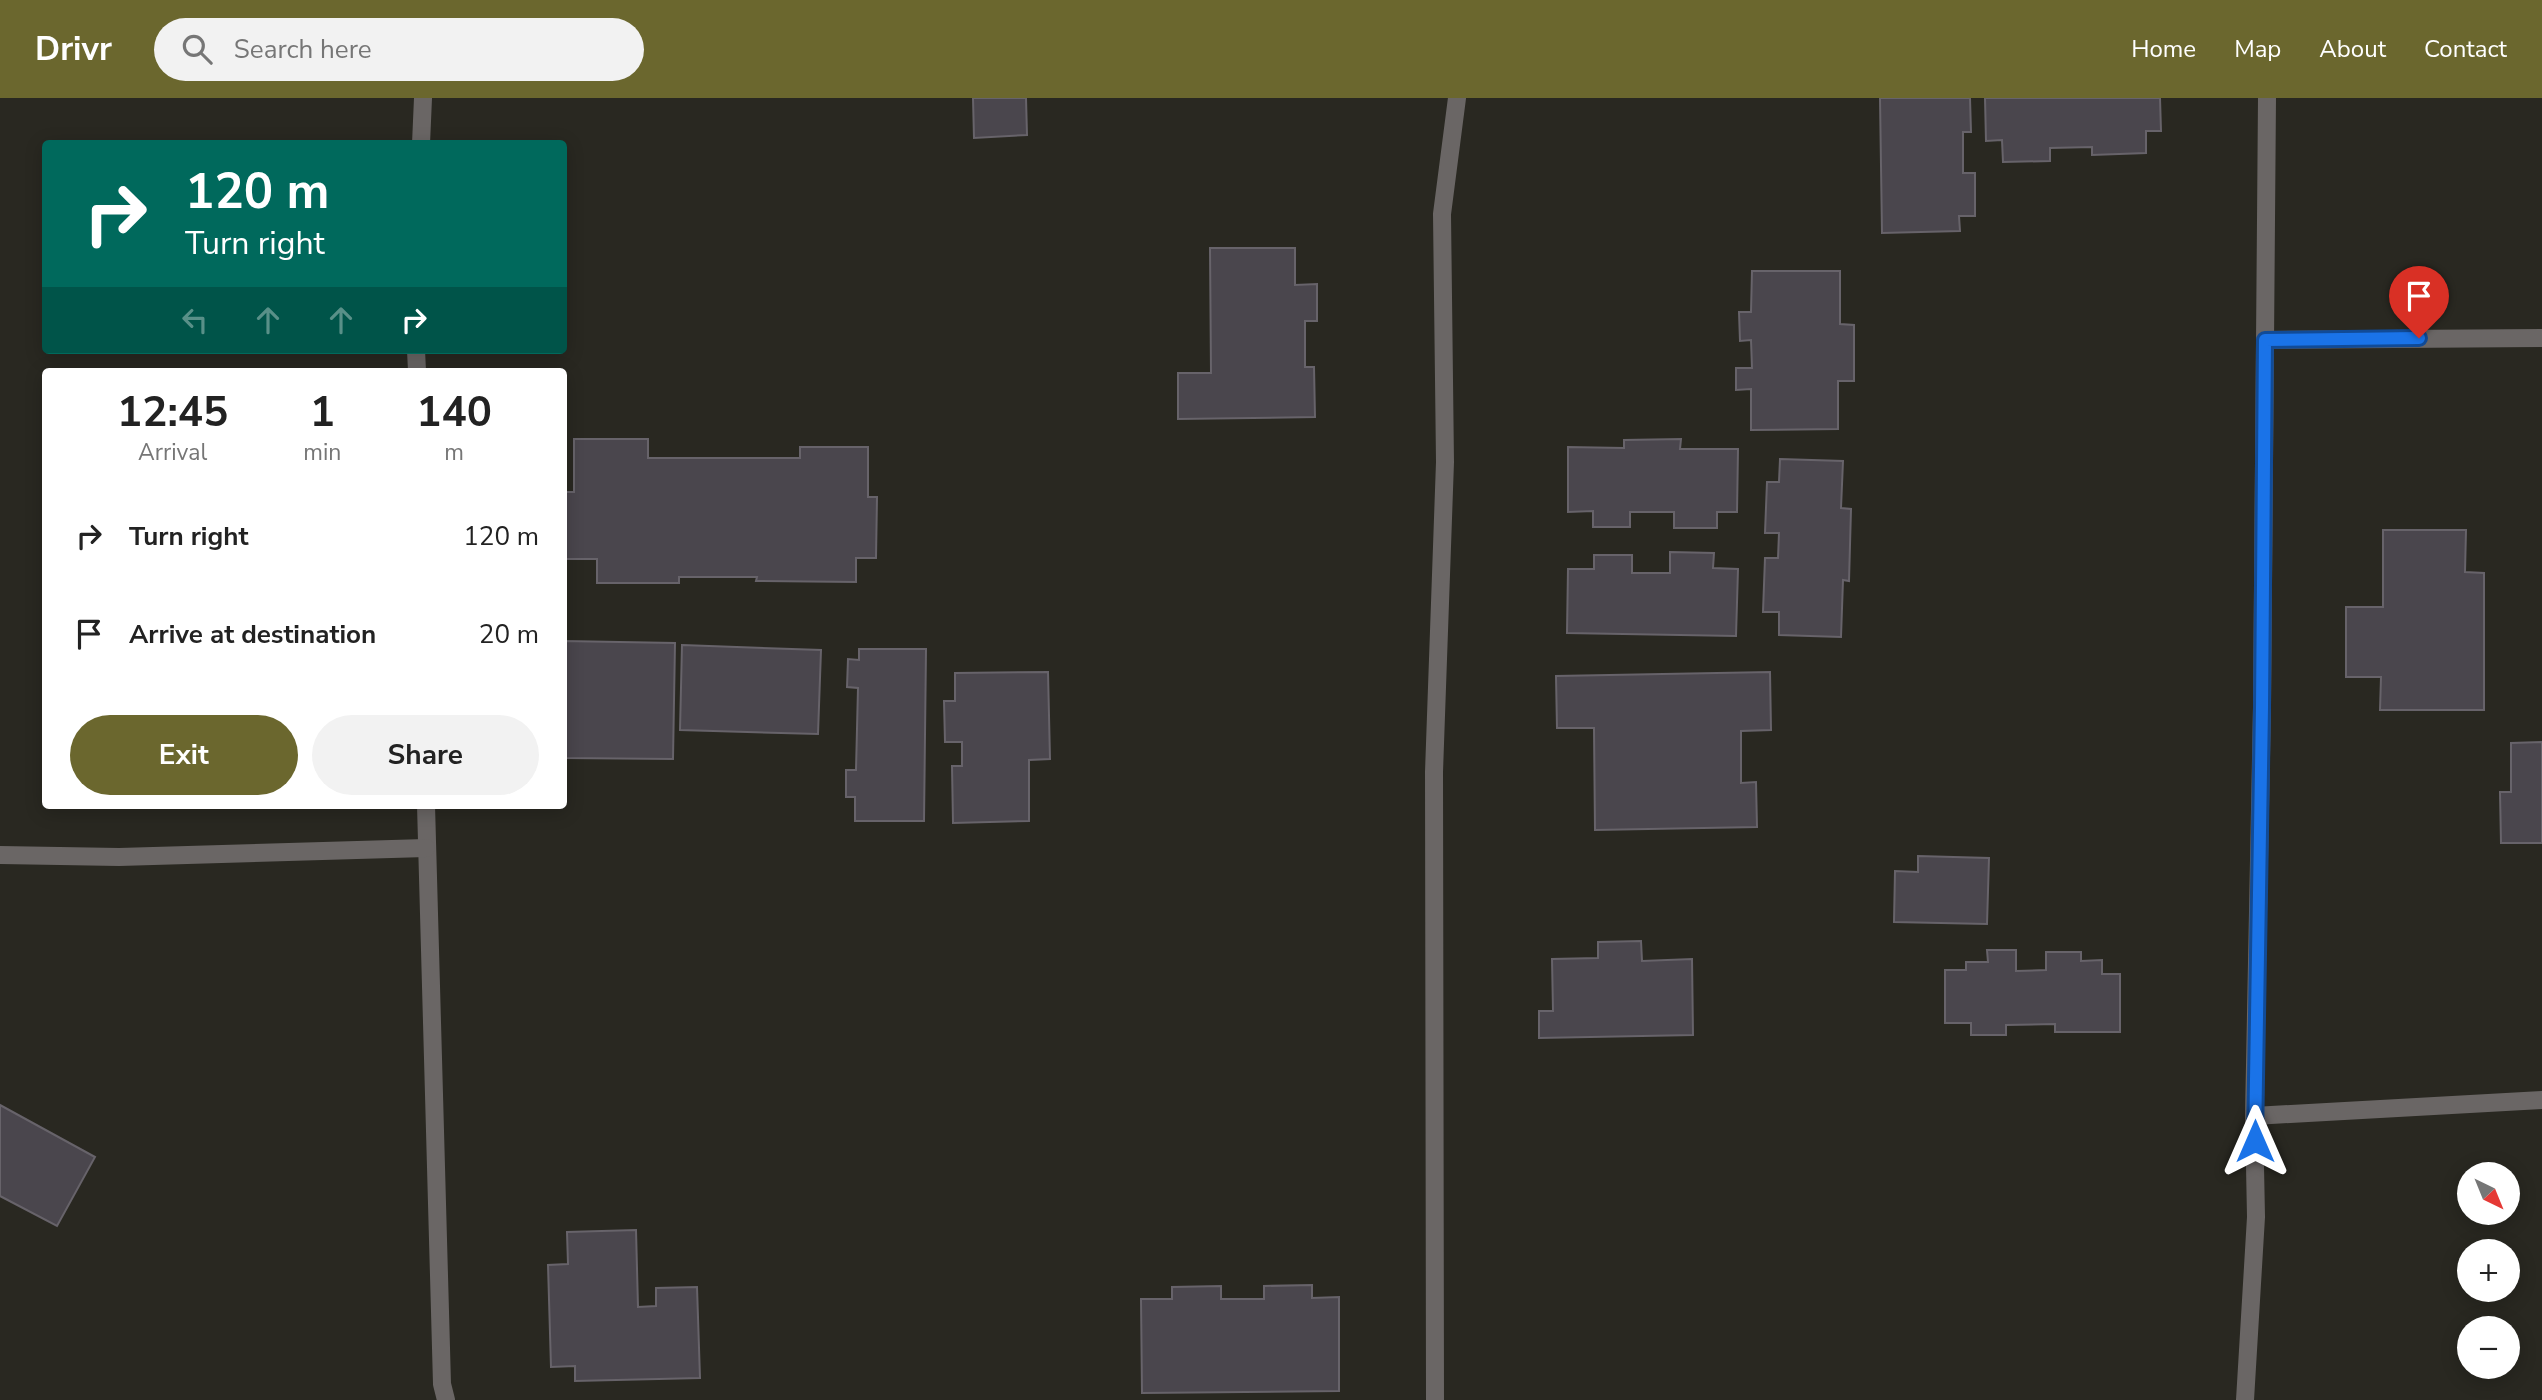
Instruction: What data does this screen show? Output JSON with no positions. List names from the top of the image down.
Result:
{
  "north": "bottom right",
  "page": {
    "header": "Drivr",
    "search": "Search here",
    "nav": [
      "Home",
      "Map",
      "About",
      "Contact"
    ],
    "turn": ["120 m", "Turn right"],
    "eta": [
      "12:45",
      "Arrival",
      "1",
      "min",
      "140",
      "m"
    ],
    "list": [
      {
        "name": "Turn right",
        "value": "120 m"
      },
      {
        "name": "Arrive at destination",
        "value": "20 m"
      }
    ],
    "buttons": ["Exit", "Share"],
    "map_buttons": ["+", "−"]
  }
}
